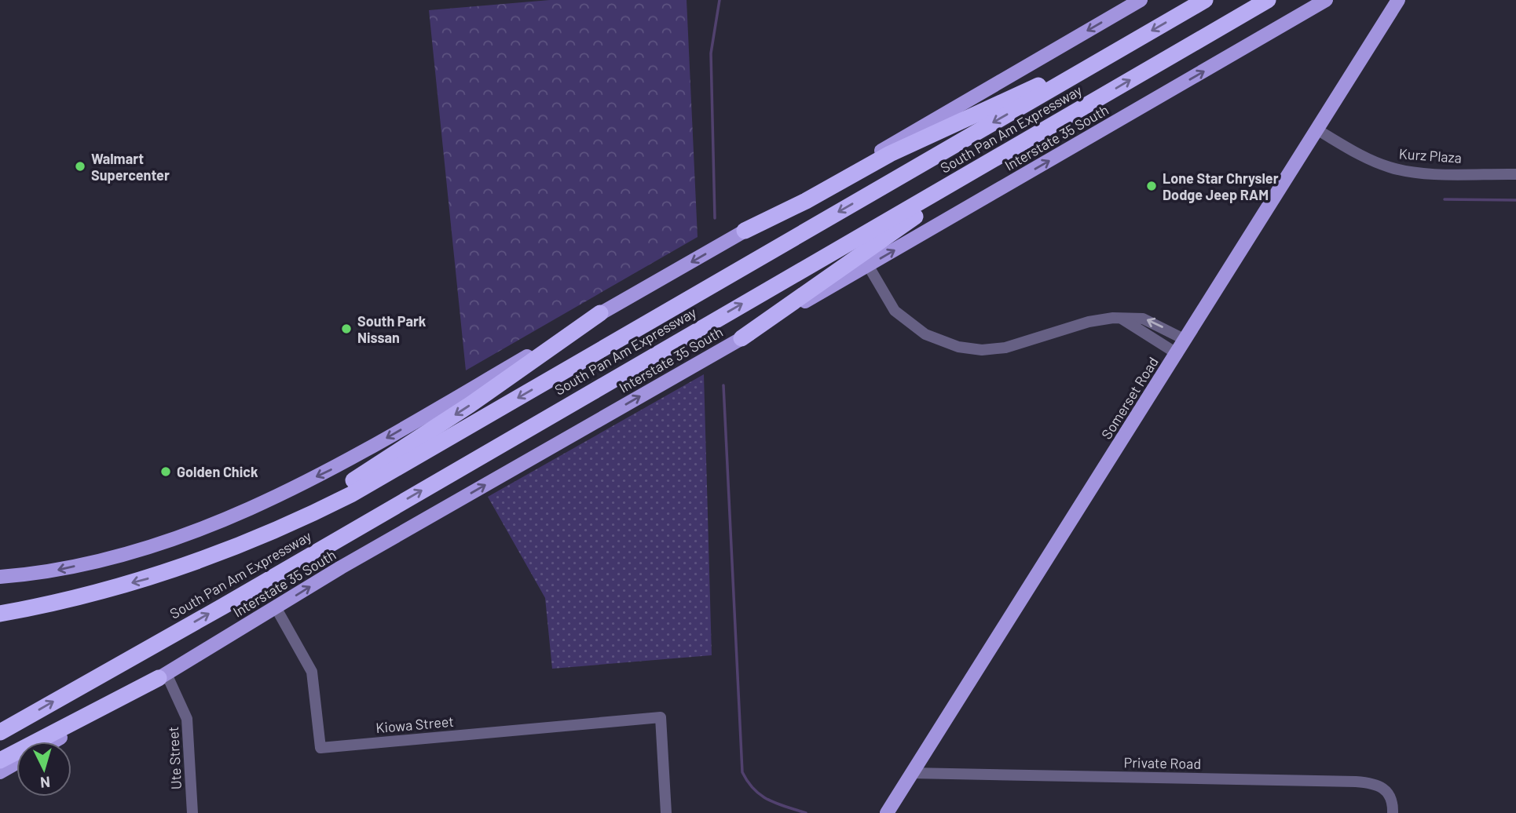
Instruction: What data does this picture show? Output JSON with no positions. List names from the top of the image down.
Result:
{
  "streets": {
    "highway": ["South Pan Am Expressway"],
    "main road": ["Interstate 35 South", "Somerset Road"],
    "street": [
      "Kurz Plaza",
      "Kiowa Street",
      "Ute Street",
      "Private Road"
    ]
  },
  "crossings": [
    ["Interstate 35 South", "Kiowa Street"],
    ["Interstate 35 South", "Ute Street"],
    ["Kurz Plaza", "Somerset Road"],
    ["Somerset Road", "Private Road"]
  ],
  "places": [
    "Walmart Supercenter",
    "Lone Star Chrysler Dodge Jeep RAM",
    "South Park Nissan",
    "Golden Chick"
  ],
  "north": "bottom"
}
